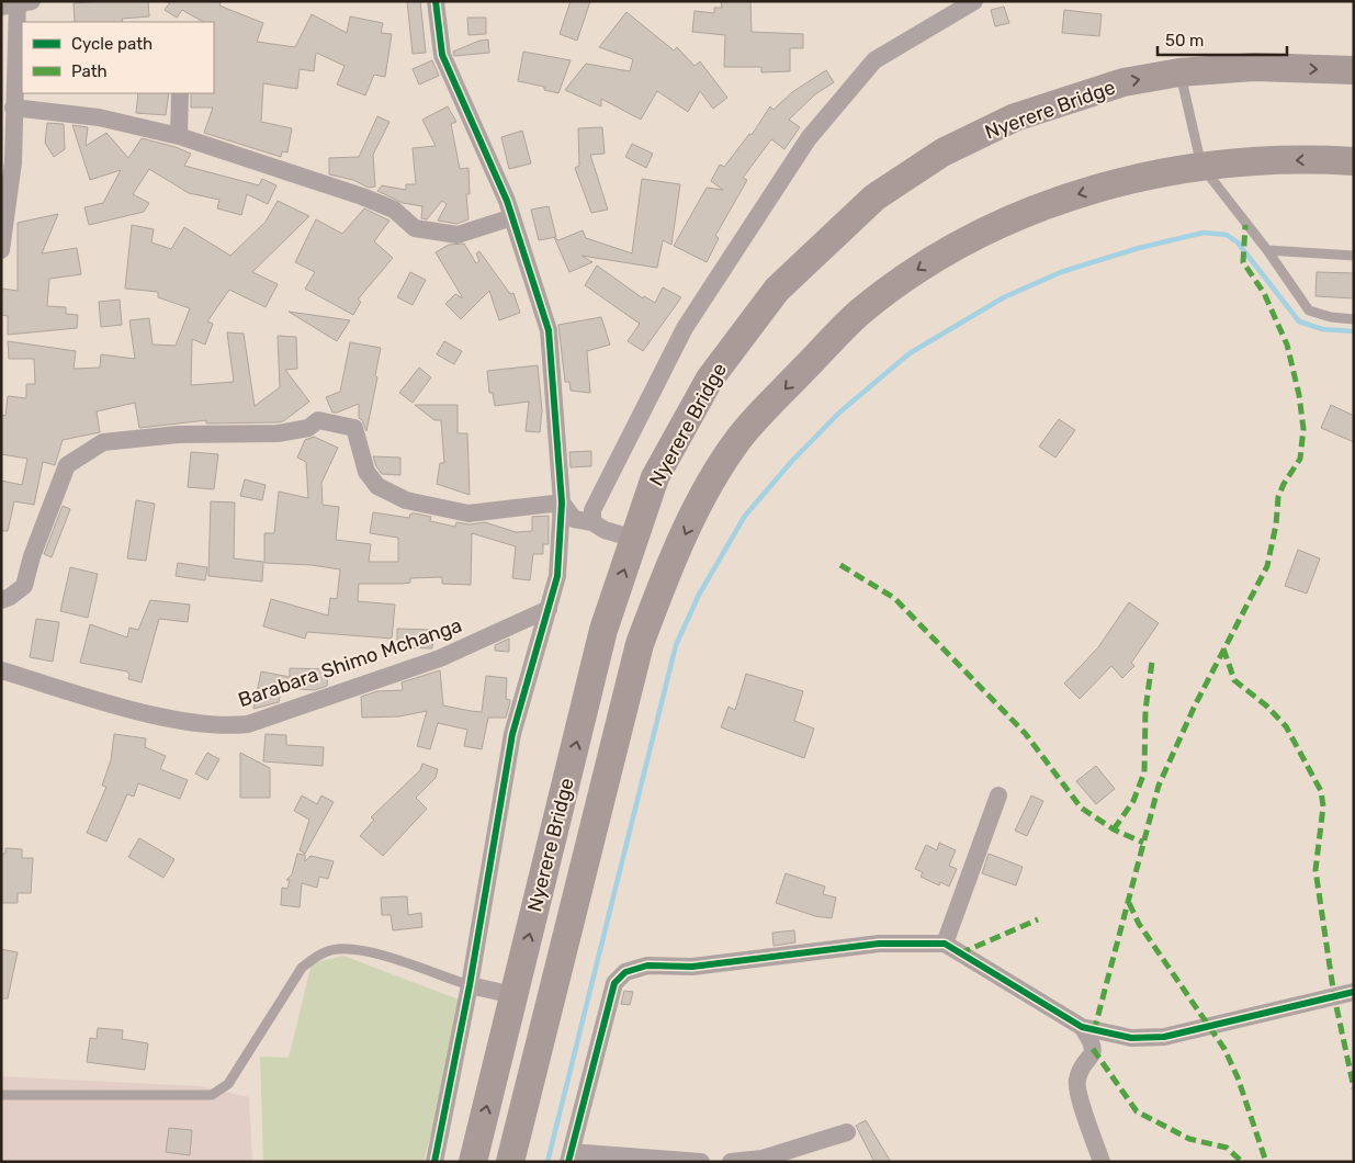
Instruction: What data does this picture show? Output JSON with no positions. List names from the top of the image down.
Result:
{
  "streets": {
    "main road": ["Nyerere Bridge"],
    "street": ["Barabara Shimo Mchanga"]
  },
  "legend": ["Cycle path", "Path"],
  "scale_bar": "50 m"
}
